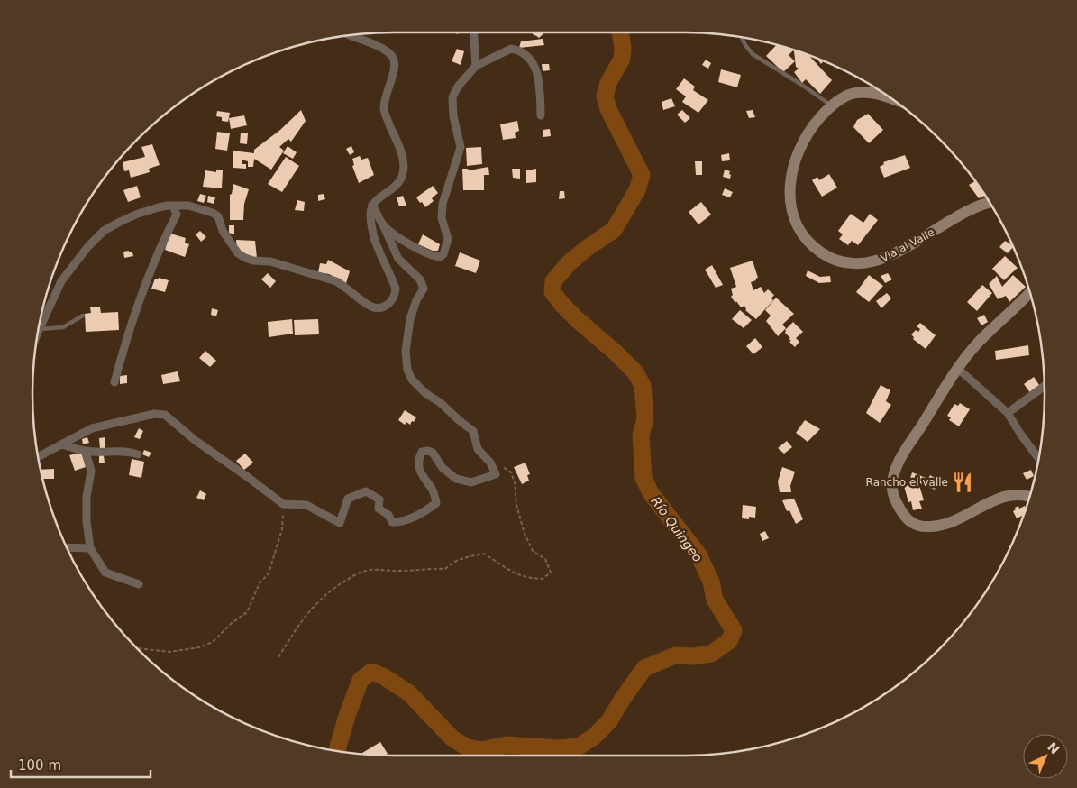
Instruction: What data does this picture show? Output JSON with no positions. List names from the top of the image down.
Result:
{
  "streets": {
    "main road": ["Via al Valle"]
  },
  "water": ["Río Quingeo"],
  "places": {
    "restaurant": ["Rancho el valle"]
  },
  "scale_bar": "100 m",
  "north": "top right"
}
